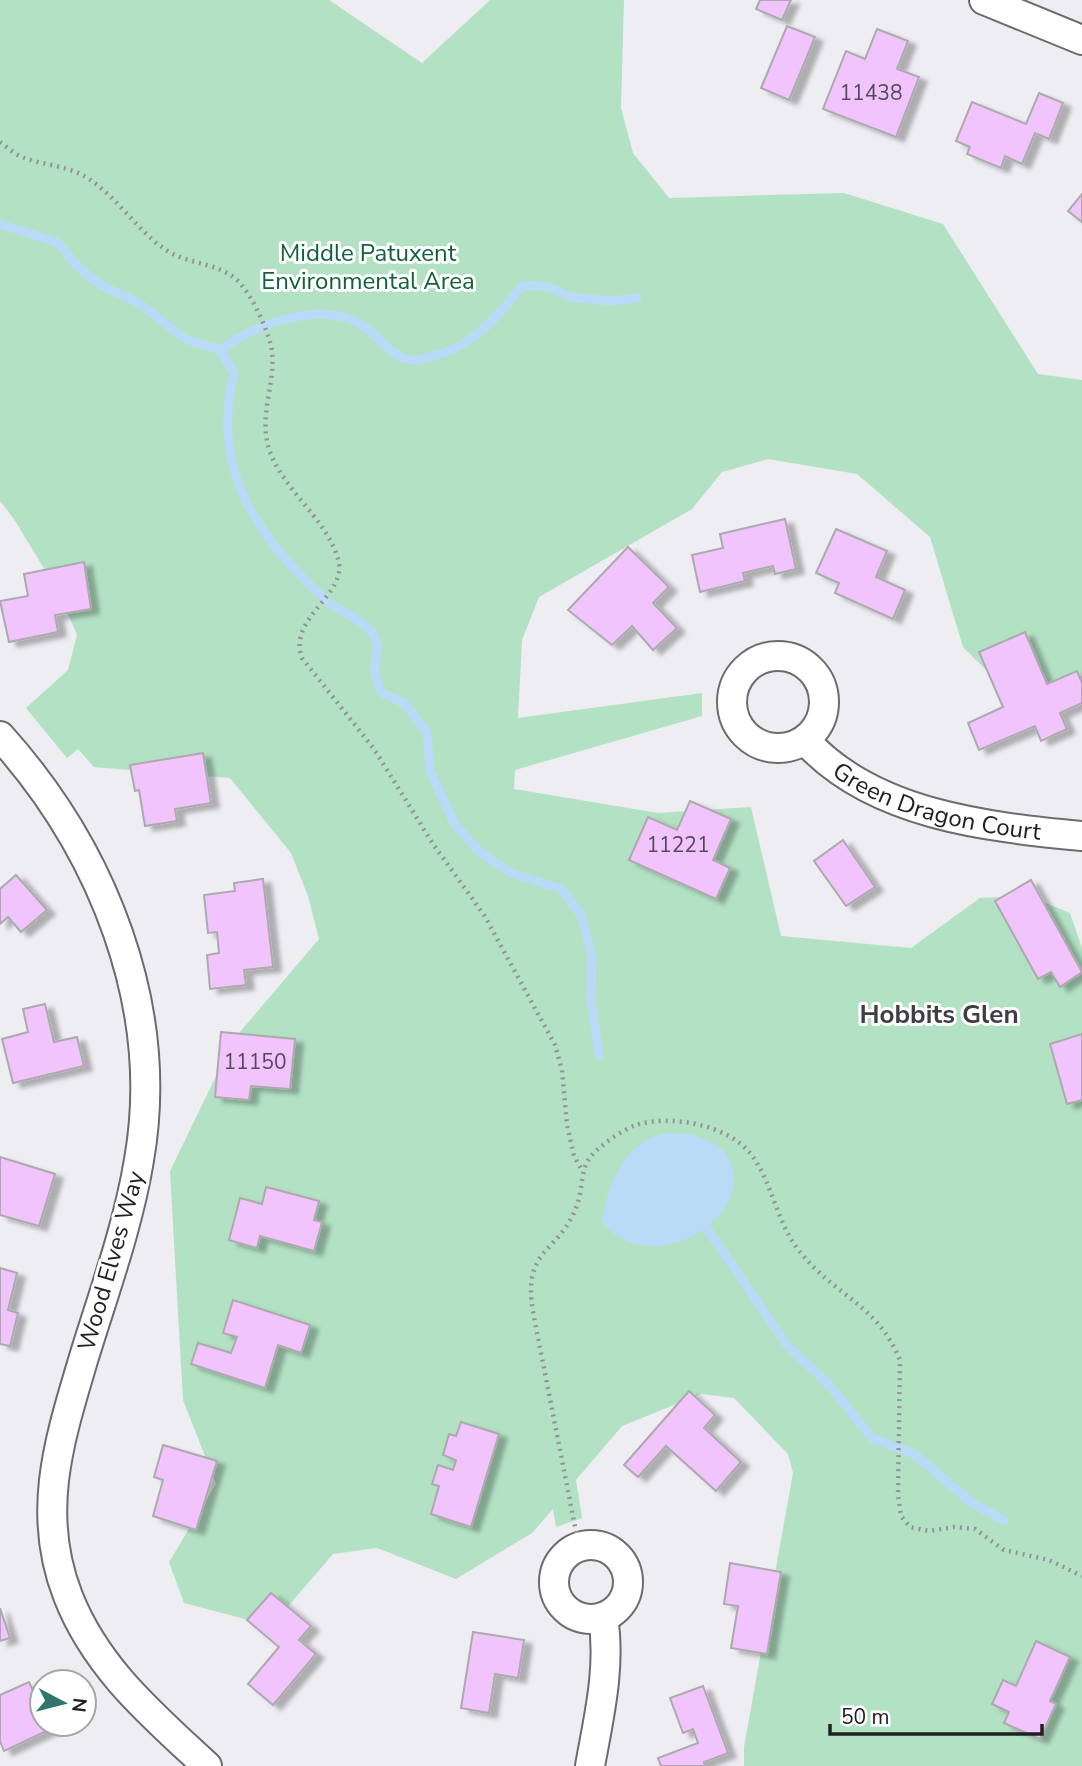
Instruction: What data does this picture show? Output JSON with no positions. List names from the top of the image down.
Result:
{
  "streets": {
    "street": ["Green Dragon Court", "Wood Elves Way"]
  },
  "districts": ["Hobbits Glen"],
  "parks": ["Middle Patuxent Environmental Area"],
  "house_numbers": ["11438", "11221", "11150"],
  "scale_bar": "50 m",
  "north": "right"
}
